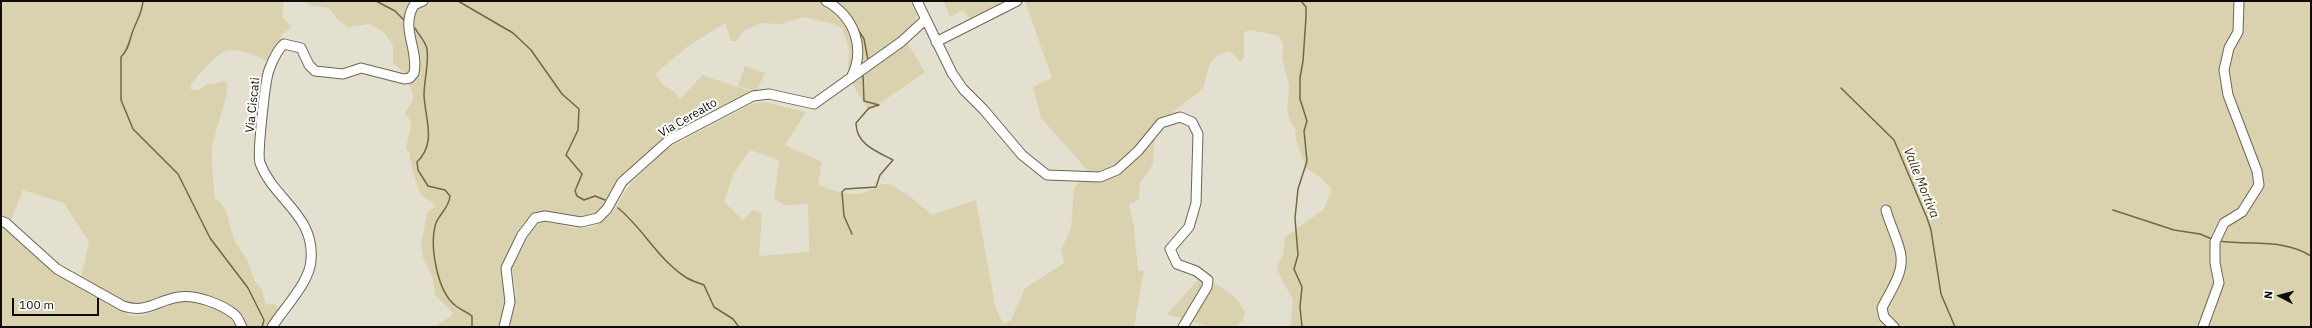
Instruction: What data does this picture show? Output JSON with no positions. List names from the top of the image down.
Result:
{
  "streets": {
    "street": ["Via Ciscati", "Via Cerealto"]
  },
  "water": ["Valle Mortiva"],
  "scale_bar": "100 m",
  "north": "left"
}
